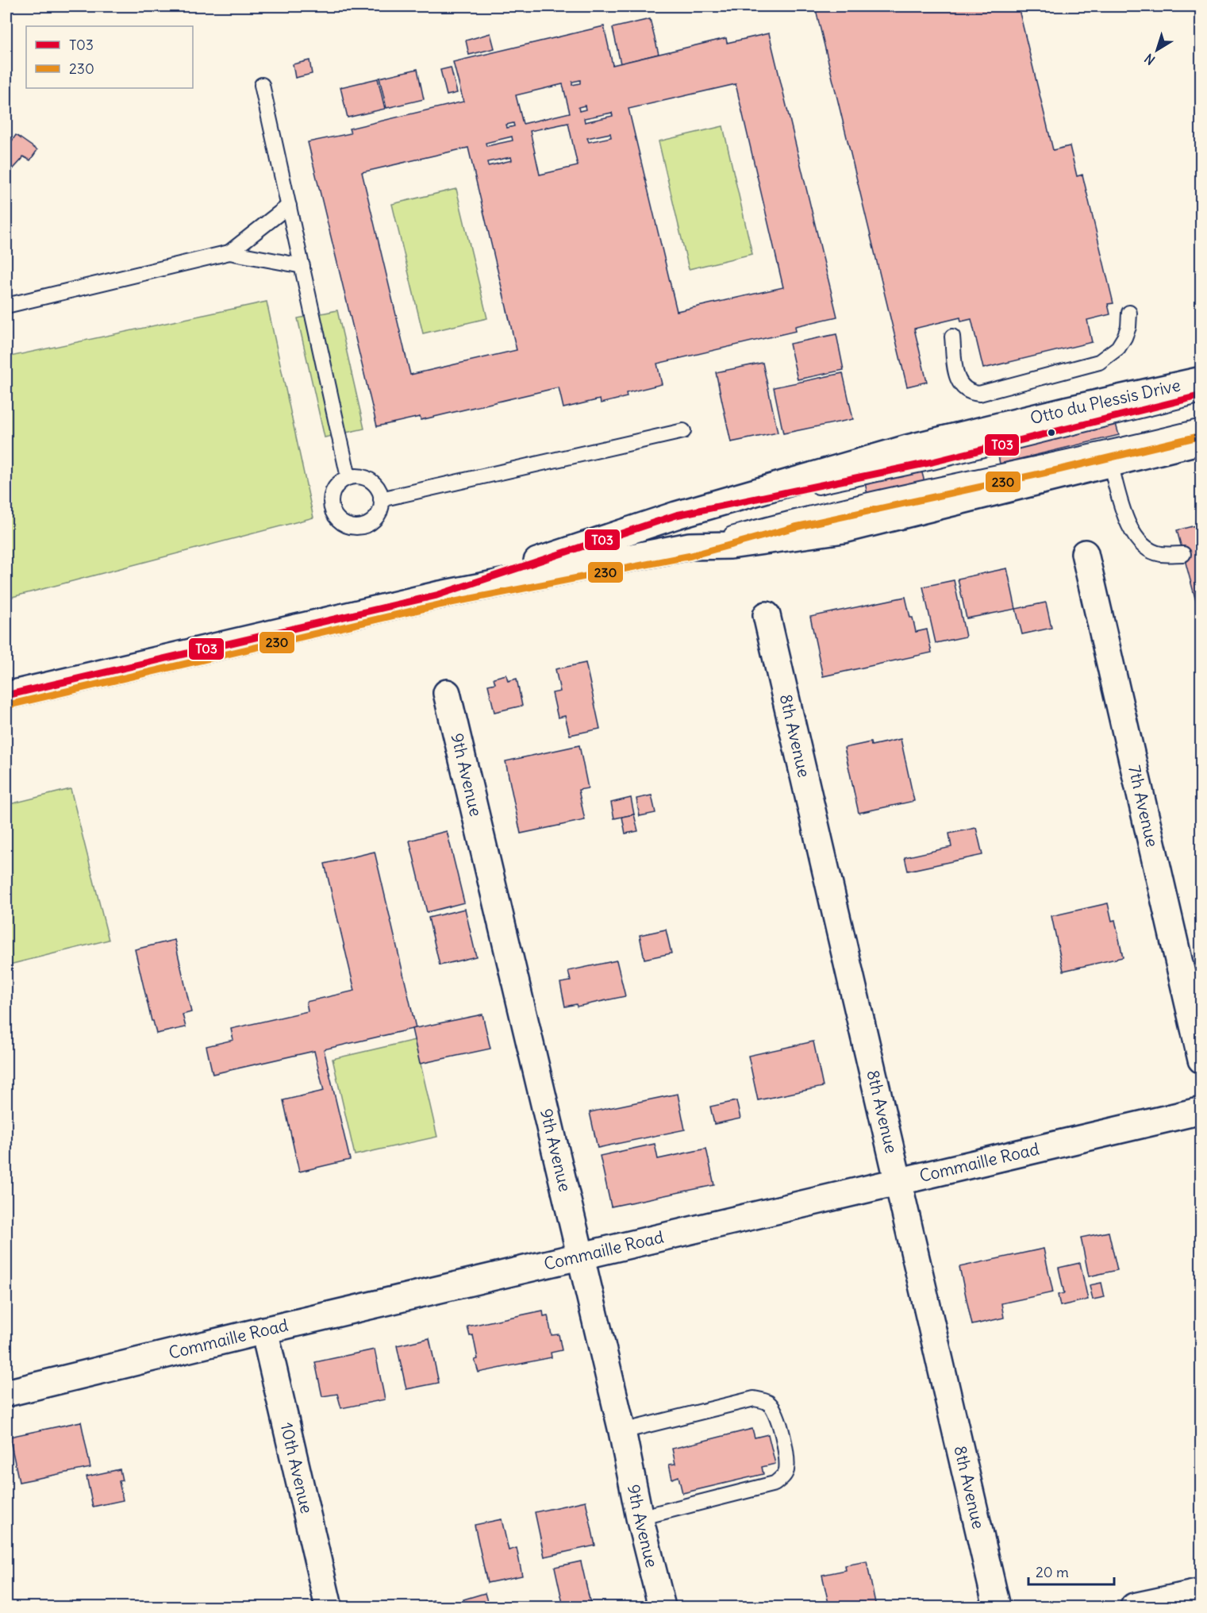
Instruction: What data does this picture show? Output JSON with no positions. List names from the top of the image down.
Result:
{
  "streets": {
    "street": [
      "Otto du Plessis Drive",
      "8th Avenue",
      "9th Avenue",
      "7th Avenue",
      "Commaille Road",
      "10th Avenue"
    ]
  },
  "crossings": [
    ["8th Avenue", "Commaille Road"],
    ["9th Avenue", "Commaille Road"],
    ["Commaille Road", "10th Avenue"]
  ],
  "lines": ["transit line T03", "transit line 230"],
  "legend": ["T03", "230"],
  "scale_bar": "20 m",
  "north": "bottom left"
}
